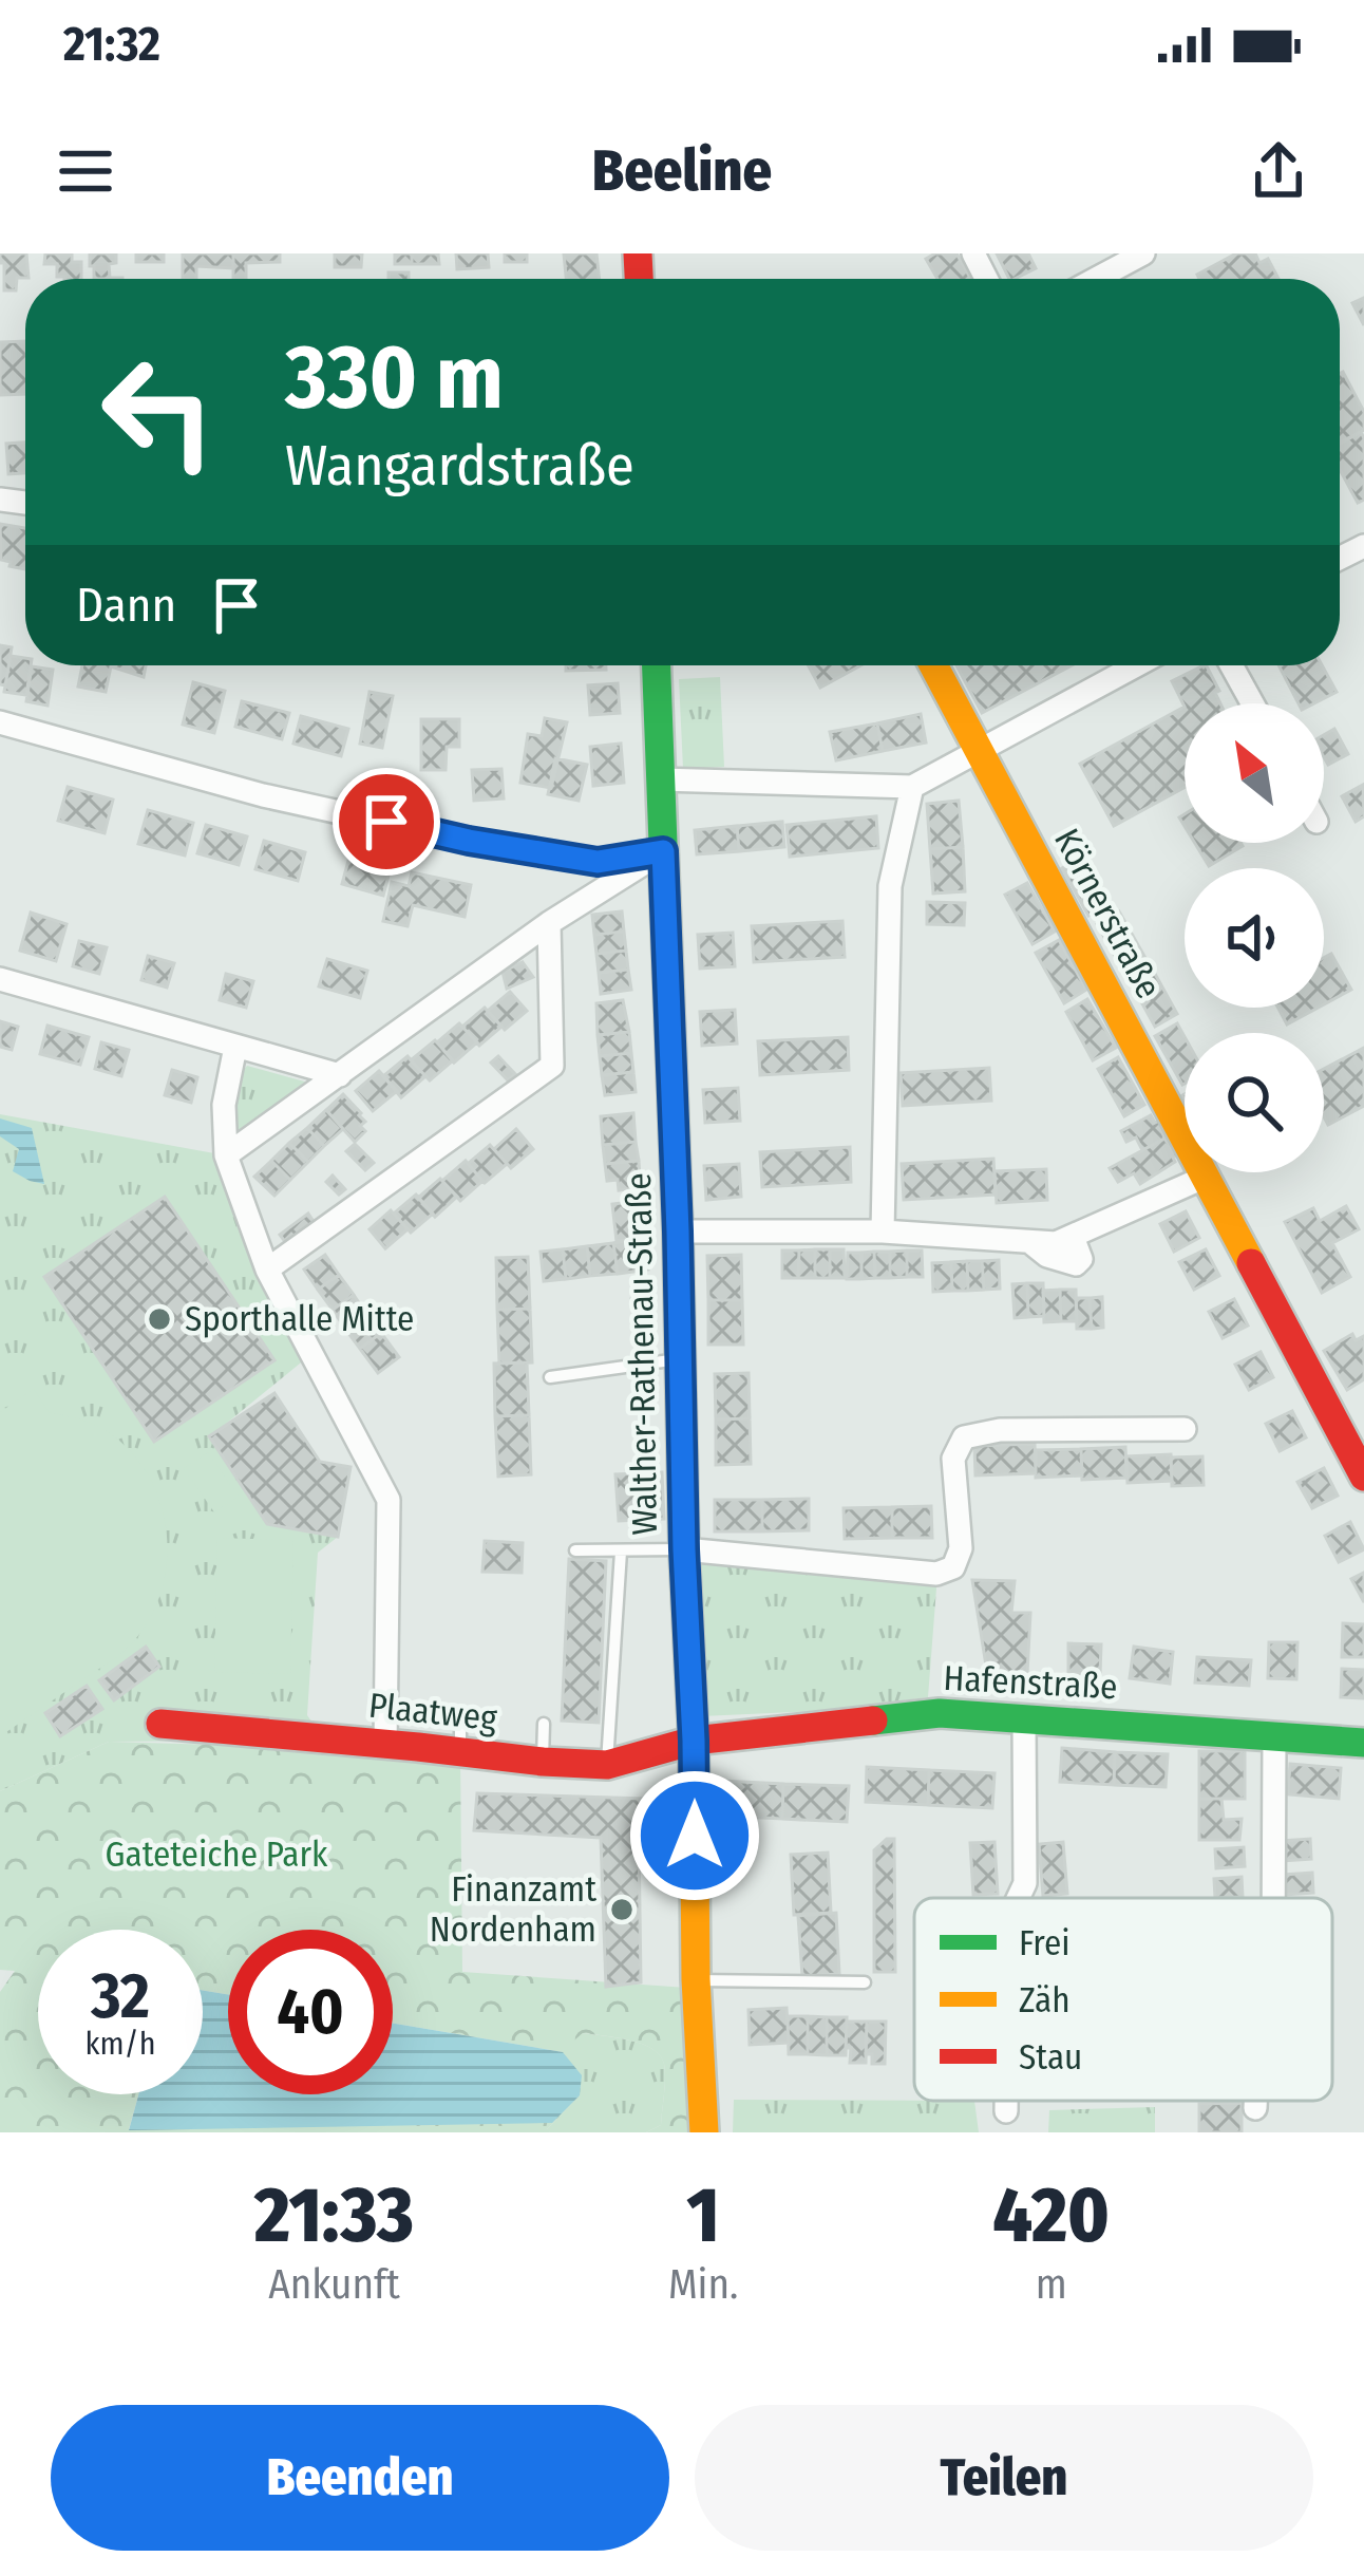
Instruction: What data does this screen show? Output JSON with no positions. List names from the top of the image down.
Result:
{
  "streets": {
    "street": [
      "Körnerstraße",
      "Walther-Rathenau-Straße",
      "Hafenstraße",
      "Plaatweg"
    ]
  },
  "crossings": [
    ["Walther-Rathenau-Straße", "Hafenstraße"],
    ["Walther-Rathenau-Straße", "Plaatweg"],
    ["Hafenstraße", "Plaatweg"]
  ],
  "parks": ["Gateteiche Park"],
  "places": ["Sporthalle Mitte", "Finanzamt Nordenham"],
  "legend": ["Frei", "Zäh", "Stau"],
  "north": "top left",
  "page": {
    "status": "21:32",
    "header": "Beeline",
    "turn": ["330 m", "Wangardstraße"],
    "then": "Dann",
    "speed": "32 km/h",
    "limit": "40",
    "eta": [
      "21:33",
      "Ankunft",
      "1",
      "Min.",
      "420",
      "m"
    ],
    "buttons": ["Beenden", "Teilen"]
  }
}
